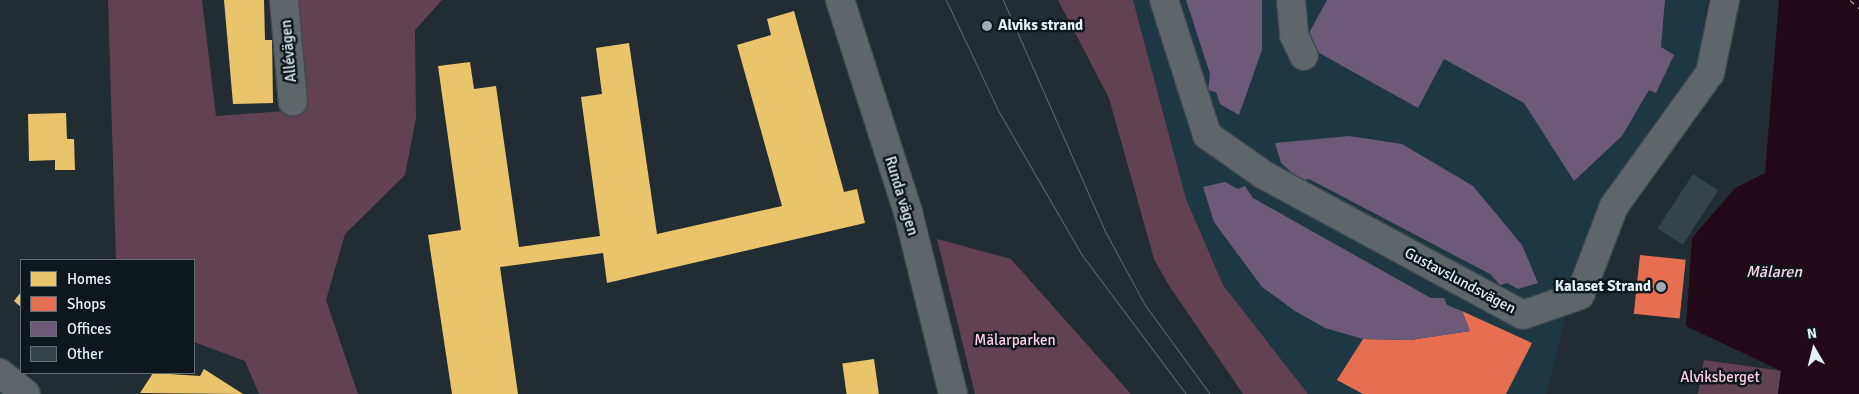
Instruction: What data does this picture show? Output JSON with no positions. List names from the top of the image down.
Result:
{
  "streets": {
    "street": ["Allévägen", "Runda vägen", "Gustavslundsvägen"]
  },
  "water": ["Mälaren"],
  "parks": ["Mälarparken", "Alviksberget"],
  "places": ["Alviks strand", "Kalaset Strand"],
  "legend": [
    "Homes",
    "Shops",
    "Offices",
    "Other"
  ],
  "north": "top"
}
